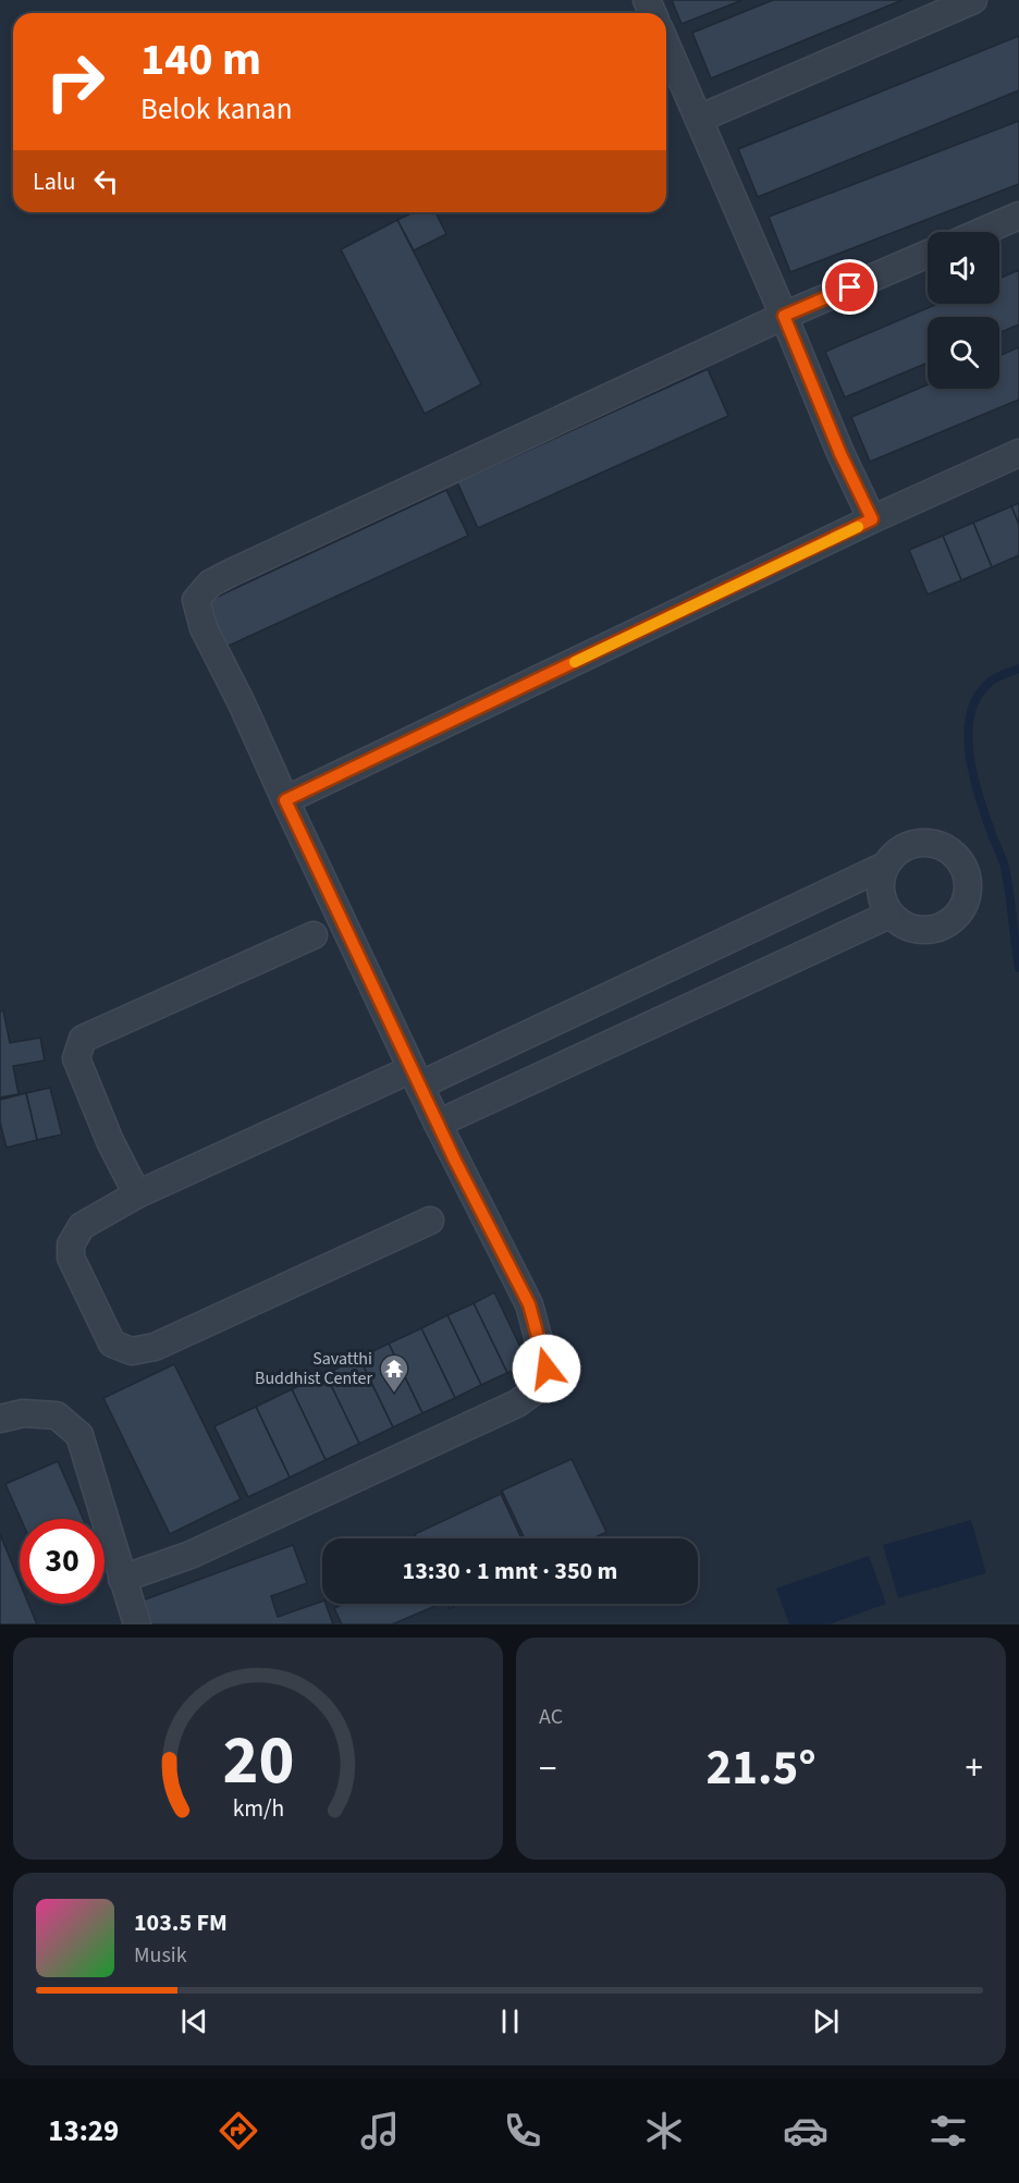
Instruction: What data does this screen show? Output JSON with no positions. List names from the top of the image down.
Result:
{
  "places": {
    "temple": ["Savatthi Buddhist Center"]
  },
  "page": {
    "turn": ["140 m", "Belok kanan"],
    "then": "Lalu",
    "limit": "30",
    "trip": "13:30 · 1 mnt · 350 m",
    "tile": "AC",
    "heat": ["−", "21.5°", "+"],
    "song": ["103.5 FM", "Musik"],
    "tabs": "13:29",
    "gauge": ["20", "km/h"]
  }
}
